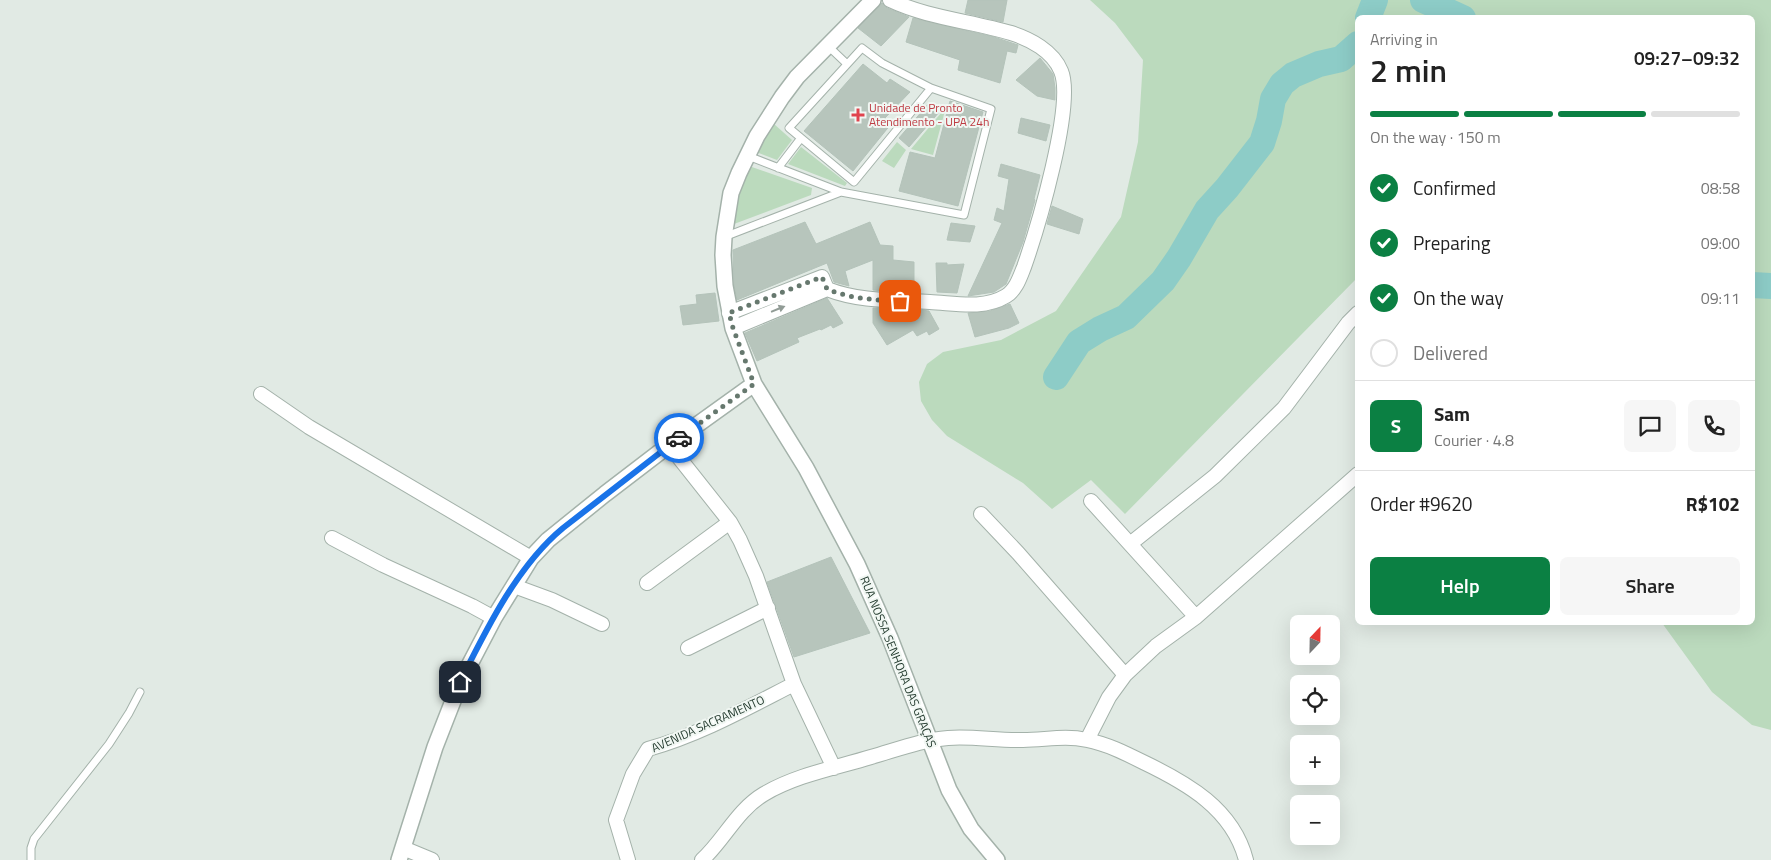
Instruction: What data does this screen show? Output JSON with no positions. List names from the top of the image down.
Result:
{
  "streets": {
    "street": ["RUA NOSSA SENHORA DAS GRAÇAS", "AVENIDA SACRAMENTO"]
  },
  "places": {
    "health": ["Unidade de Pronto Atendimento - UPA 24h"]
  },
  "north": "top",
  "page": {
    "heading": ["2 min", "Arriving in", "09:27–09:32"],
    "panel": [
      "Sam",
      "Courier · 4.8",
      "Order #9620",
      "R$102"
    ],
    "bar": "On the way · 150 m",
    "list": [
      ["Confirmed", "08:58"],
      ["Preparing", "09:00"],
      ["On the way", "09:11"],
      "Delivered"
    ],
    "round": "S",
    "buttons": ["Help", "Share"],
    "map_buttons": ["+", "−"]
  }
}
